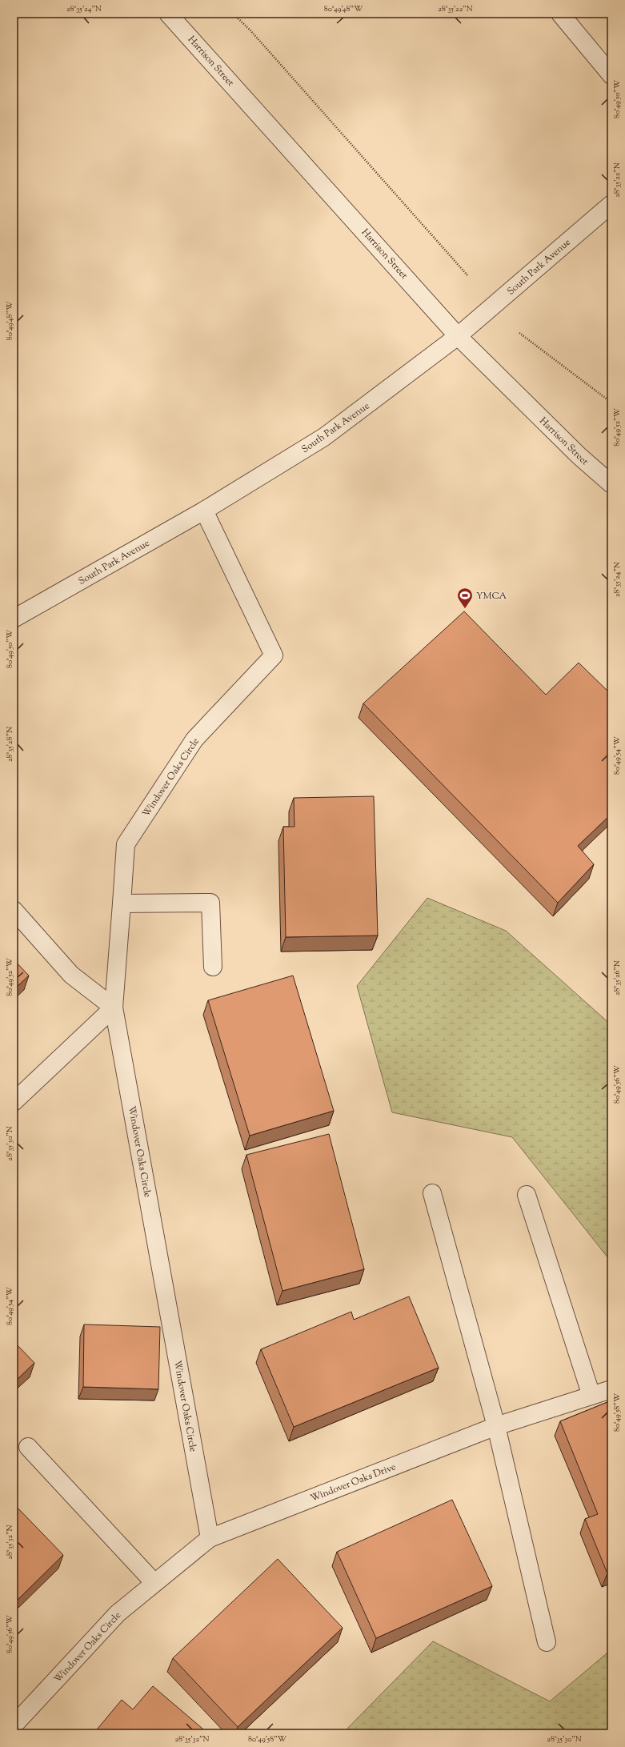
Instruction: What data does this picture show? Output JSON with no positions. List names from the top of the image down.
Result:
{
  "streets": {
    "street": [
      "Harrison Street",
      "South Park Avenue",
      "Windover Oaks Circle",
      "Windover Oaks Drive"
    ]
  },
  "crossings": [
    ["Harrison Street", "South Park Avenue"],
    ["South Park Avenue", "Windover Oaks Circle"],
    ["Windover Oaks Circle", "Windover Oaks Drive"]
  ],
  "places": {
    "sports": ["YMCA"]
  },
  "coordinates": [
    "28°35'24\"N",
    "80°49'48\"W",
    "28°35'22\"N",
    "80°49'50\"W",
    "80°49'52\"W",
    "28°35'28\"N",
    "80°49'54\"W",
    "28°35'26\"N",
    "80°49'56\"W",
    "28°35'30\"N",
    "80°49'58\"W",
    "28°35'32\"N"
  ]
}
